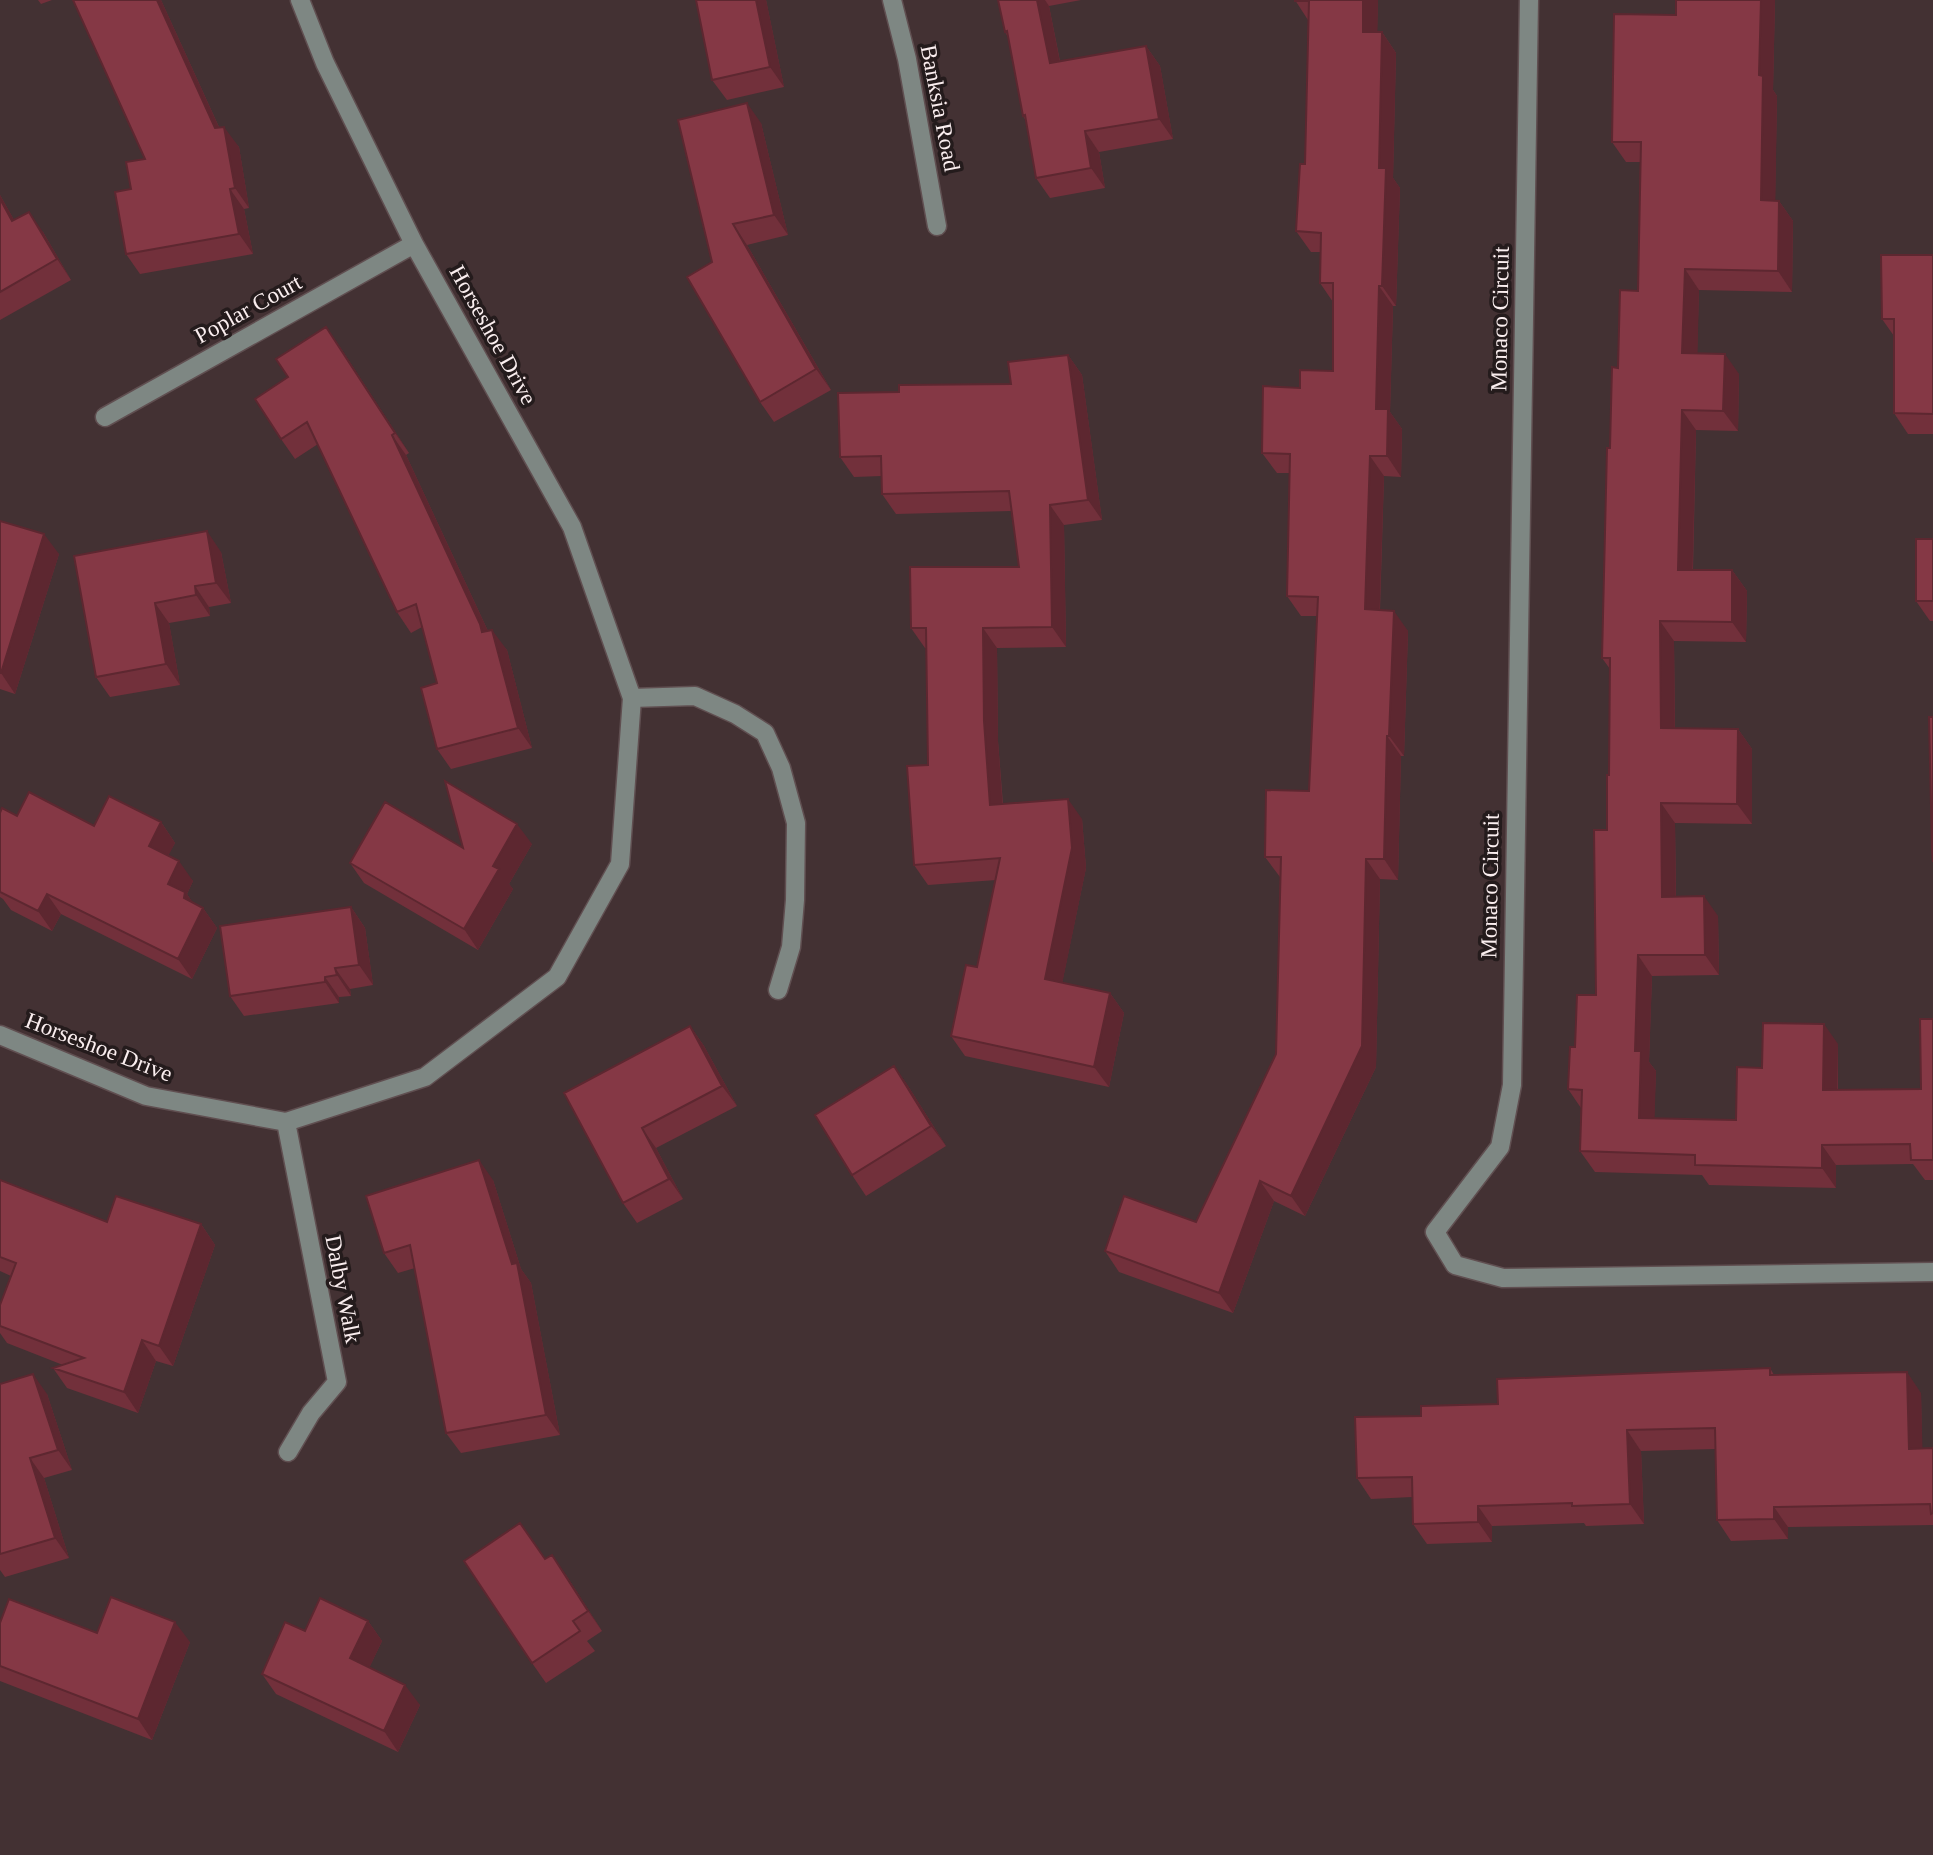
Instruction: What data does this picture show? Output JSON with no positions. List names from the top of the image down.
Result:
{
  "streets": {
    "street": [
      "Banksia Road",
      "Poplar Court",
      "Monaco Circuit",
      "Horseshoe Drive",
      "Dalby Walk"
    ]
  },
  "crossings": [
    ["Poplar Court", "Horseshoe Drive"],
    ["Horseshoe Drive", "Dalby Walk"]
  ]
}
